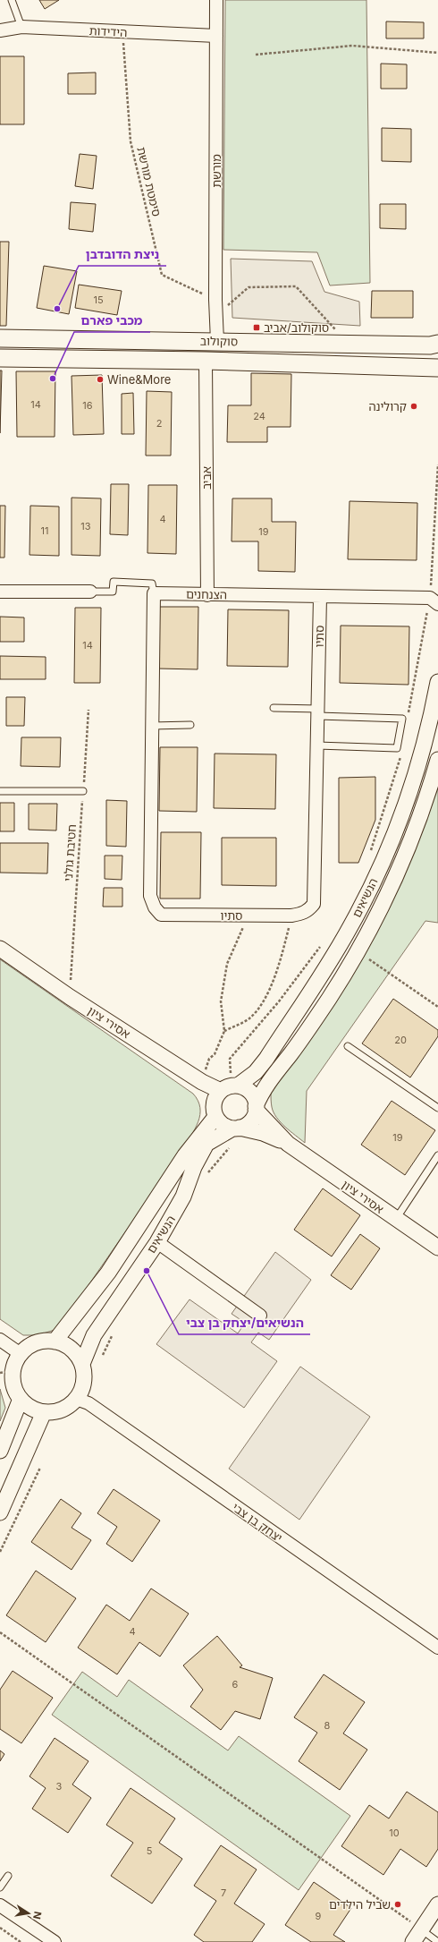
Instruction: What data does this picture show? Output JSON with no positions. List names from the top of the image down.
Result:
{
  "streets": {
    "main road": ["סוקולוב"],
    "street": [
      "הידידות",
      "מורשת",
      "אביב",
      "הצנחנים",
      "סתיו",
      "הנשיאים",
      "אסירי ציון",
      "יצחק בן צבי"
    ],
    "path": ["סימטת מורשת", "חטיבת גולני"]
  },
  "crossings": [
    ["הידידות", "מורשת"],
    ["הידידות", "סימטת מורשת"],
    ["מורשת", "סימטת מורשת"],
    ["מורשת", "סוקולוב"],
    ["סוקולוב", "אביב"],
    ["אביב", "הצנחנים"],
    ["הצנחנים", "סתיו"],
    ["חטיבת גולני", "אסירי ציון"],
    ["הנשיאים", "אסירי ציון"],
    ["הנשיאים", "יצחק בן צבי"]
  ],
  "places": {
    "other": [
      "ניצת הדובדבן",
      "מכבי פארם",
      "Wine&More",
      "קרולינה",
      "הנשיאים/יצחק בן צבי",
      "שביל הילדים"
    ],
    "transit": ["סוקולוב/אביב"]
  },
  "house_numbers": [
    "15",
    "14",
    "16",
    "24",
    "2",
    "4",
    "13",
    "11",
    "19",
    "14",
    "20",
    "19",
    "4",
    "6",
    "8",
    "3",
    "10",
    "5",
    "7",
    "9"
  ],
  "north": "right"
}
